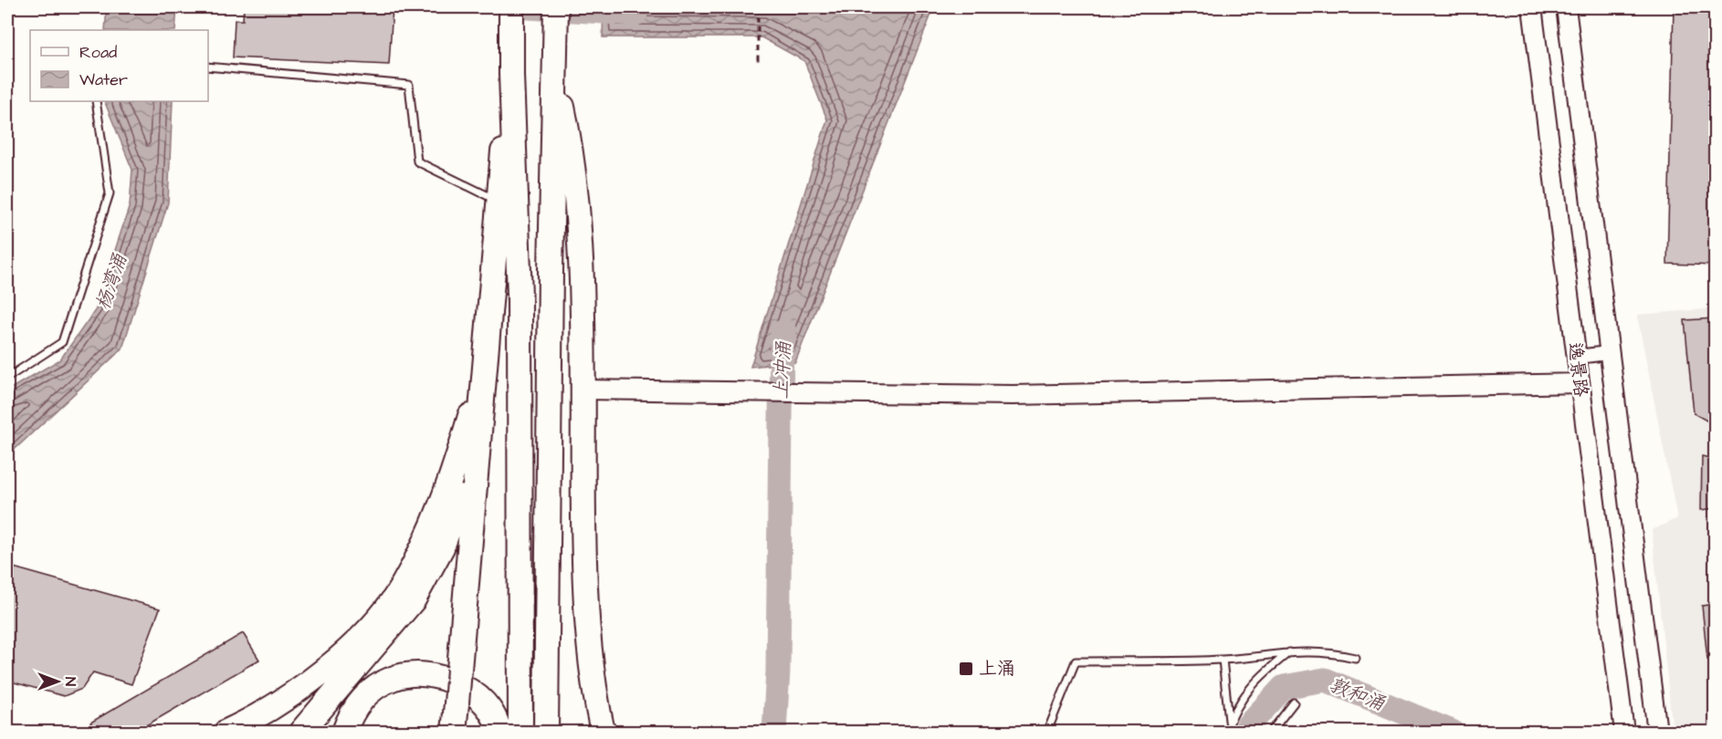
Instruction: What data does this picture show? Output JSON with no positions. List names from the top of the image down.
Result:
{
  "streets": {
    "main road": ["逸景路"]
  },
  "water": ["杨湾涌", "上冲涌", "敦和涌"],
  "places": {
    "transit": ["上涌"]
  },
  "legend": ["Road", "Water"],
  "north": "right"
}
